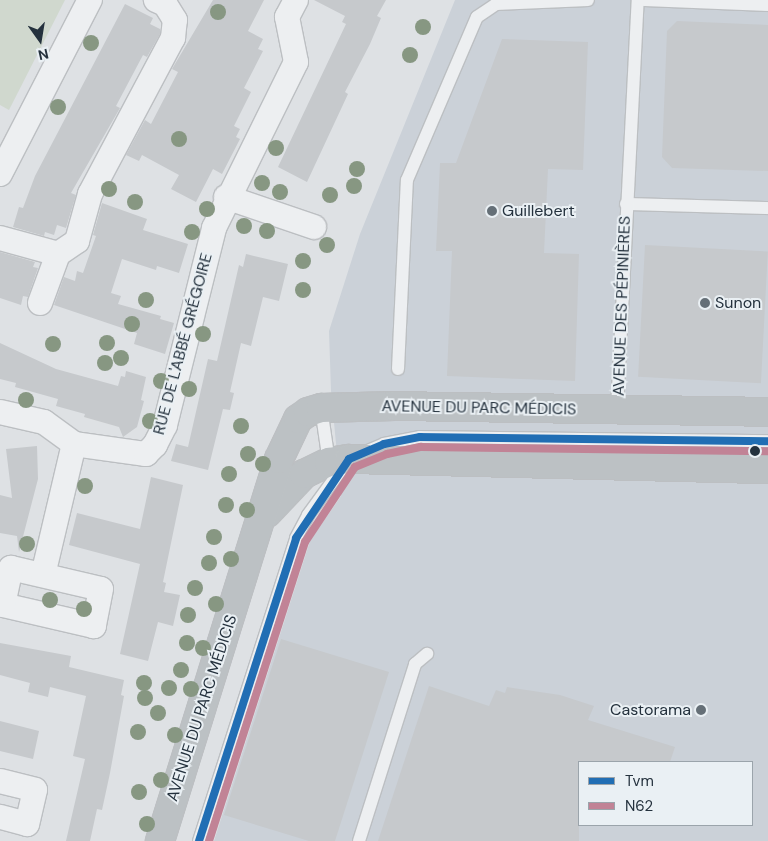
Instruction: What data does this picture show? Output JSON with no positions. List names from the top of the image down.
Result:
{
  "streets": {
    "street": ["RUE DE L'ABBÉ GRÉGOIRE", "AVENUE DU PARC MÉDICIS"],
    "lane": ["AVENUE DES PÉPINIÈRES"]
  },
  "crossings": [
    ["AVENUE DES PÉPINIÈRES", "AVENUE DU PARC MÉDICIS"]
  ],
  "places": ["Guillebert", "Sunon", "Castorama"],
  "lines": ["transit line Tvm", "transit line N62"],
  "legend": ["Tvm", "N62"],
  "north": "bottom"
}
